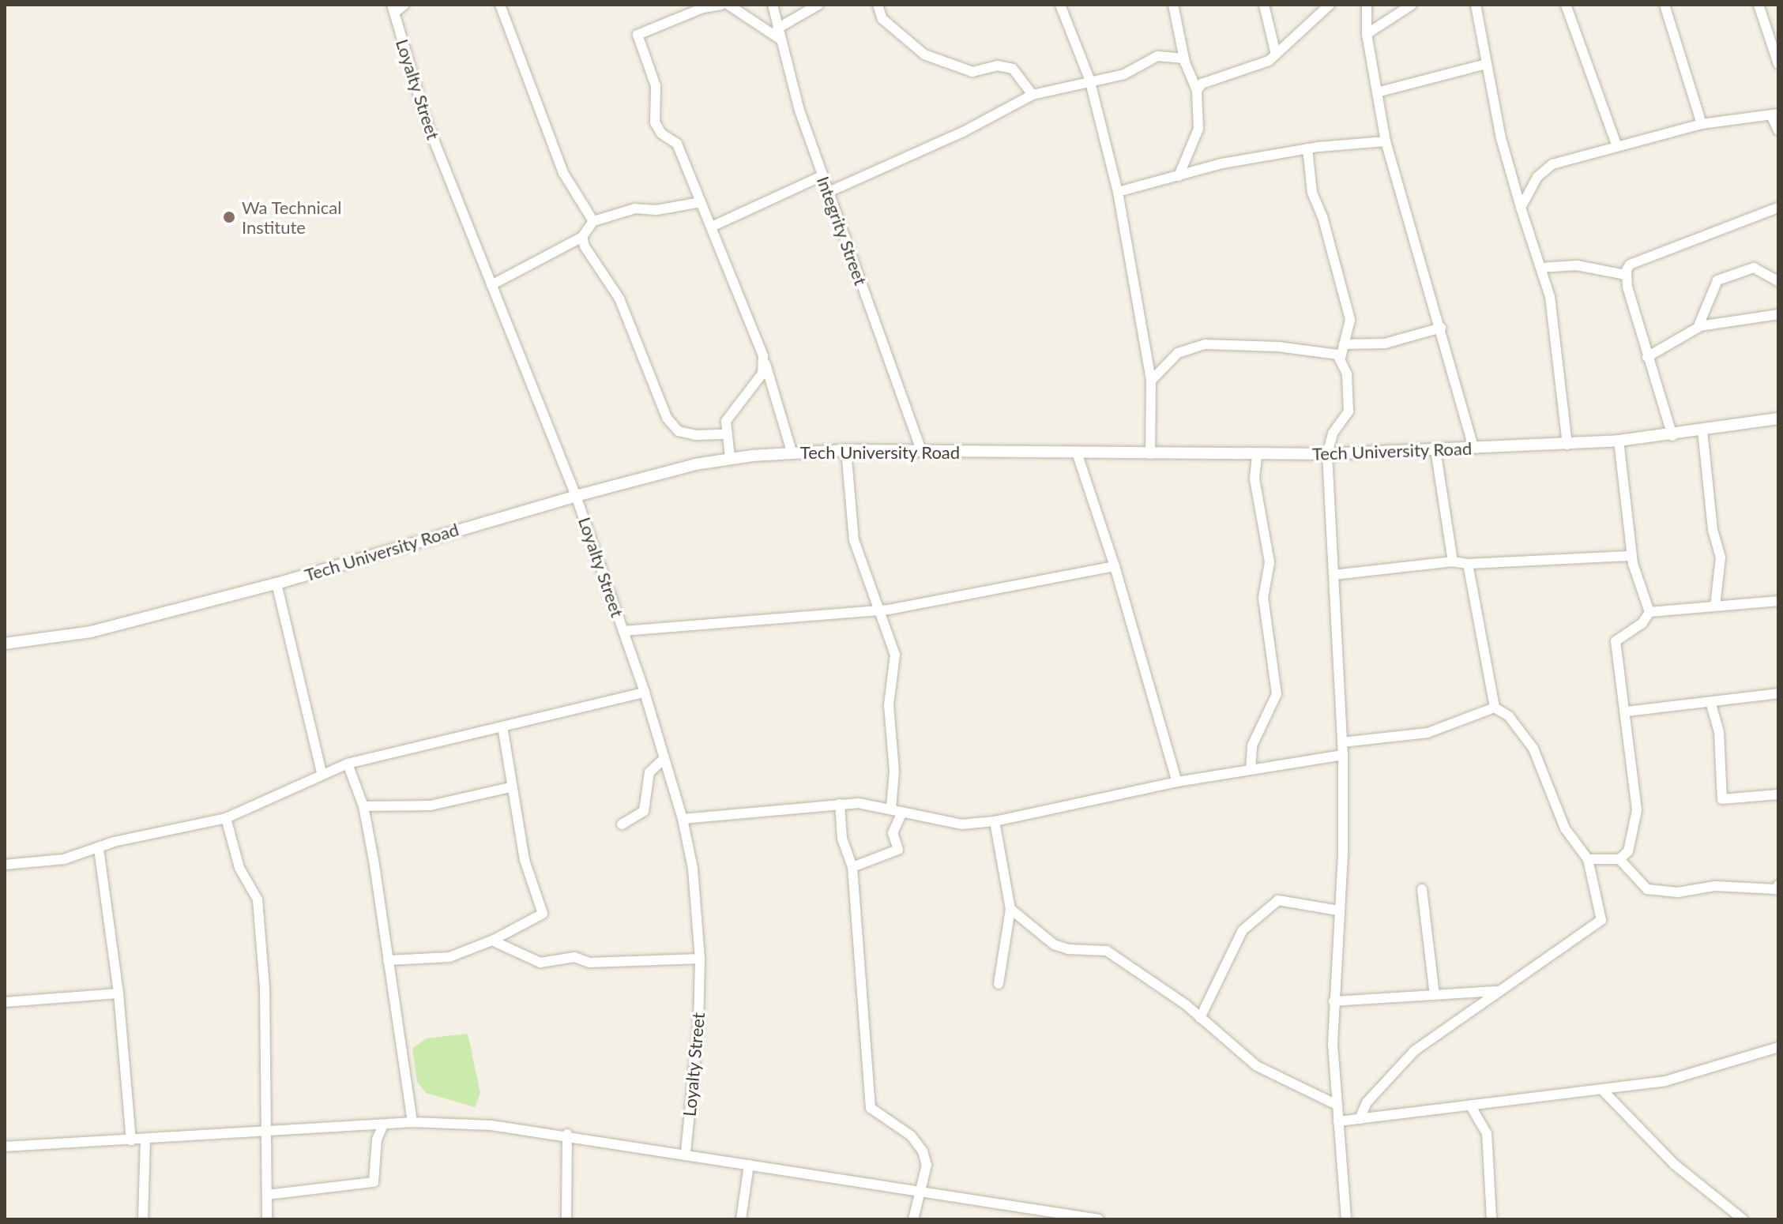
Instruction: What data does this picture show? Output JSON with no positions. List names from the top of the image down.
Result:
{
  "streets": {
    "street": ["Loyalty Street", "Integrity Street", "Tech University Road"]
  },
  "crossings": [
    ["Loyalty Street", "Tech University Road"],
    ["Integrity Street", "Tech University Road"]
  ],
  "places": ["Wa Technical Institute"]
}
